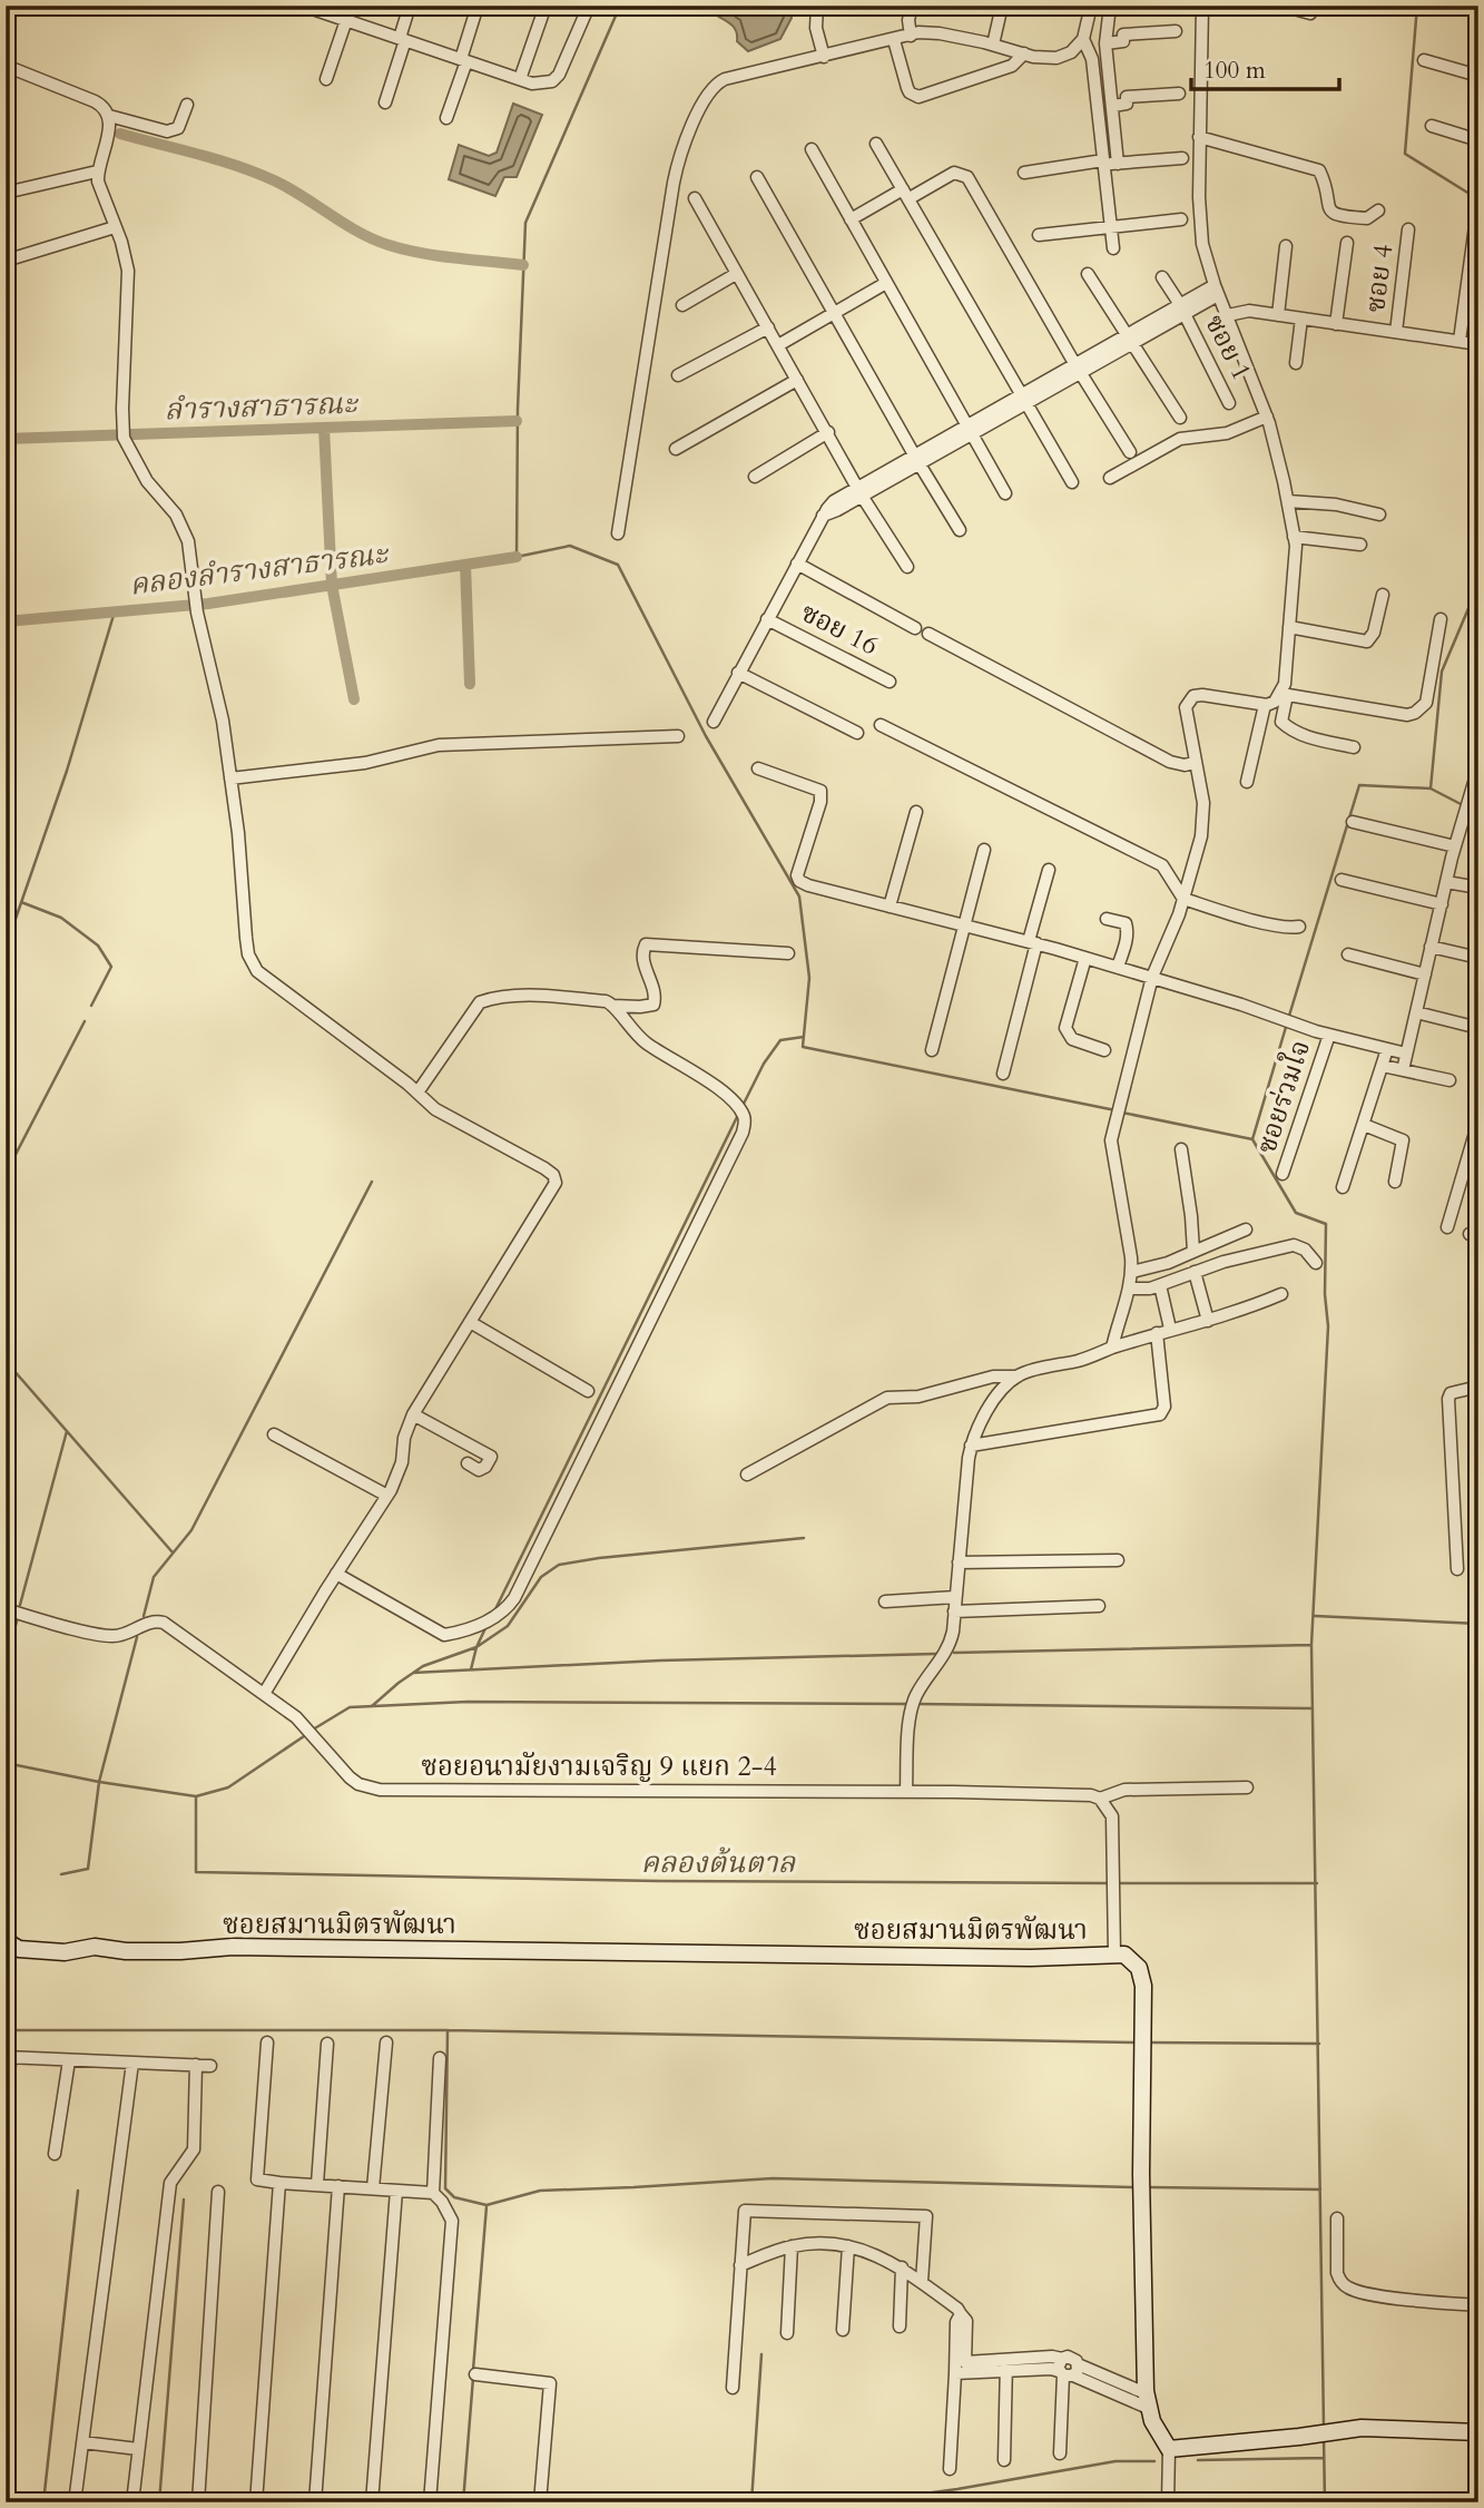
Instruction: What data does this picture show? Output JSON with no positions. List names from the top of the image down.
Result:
{
  "streets": {
    "street": [
      "ซอย 4",
      "ซอย 1",
      "ซอย 16",
      "ซอยร่วมใจ",
      "ซอยอนามัยงามเจริญ 9 แยก 2-4",
      "ซอยสมานมิตรพัฒนา"
    ]
  },
  "water": ["ลำรางสาธารณะ", "คลองลำรางสาธารณะ", "คลองต้นตาล"],
  "scale_bar": "100 m"
}
